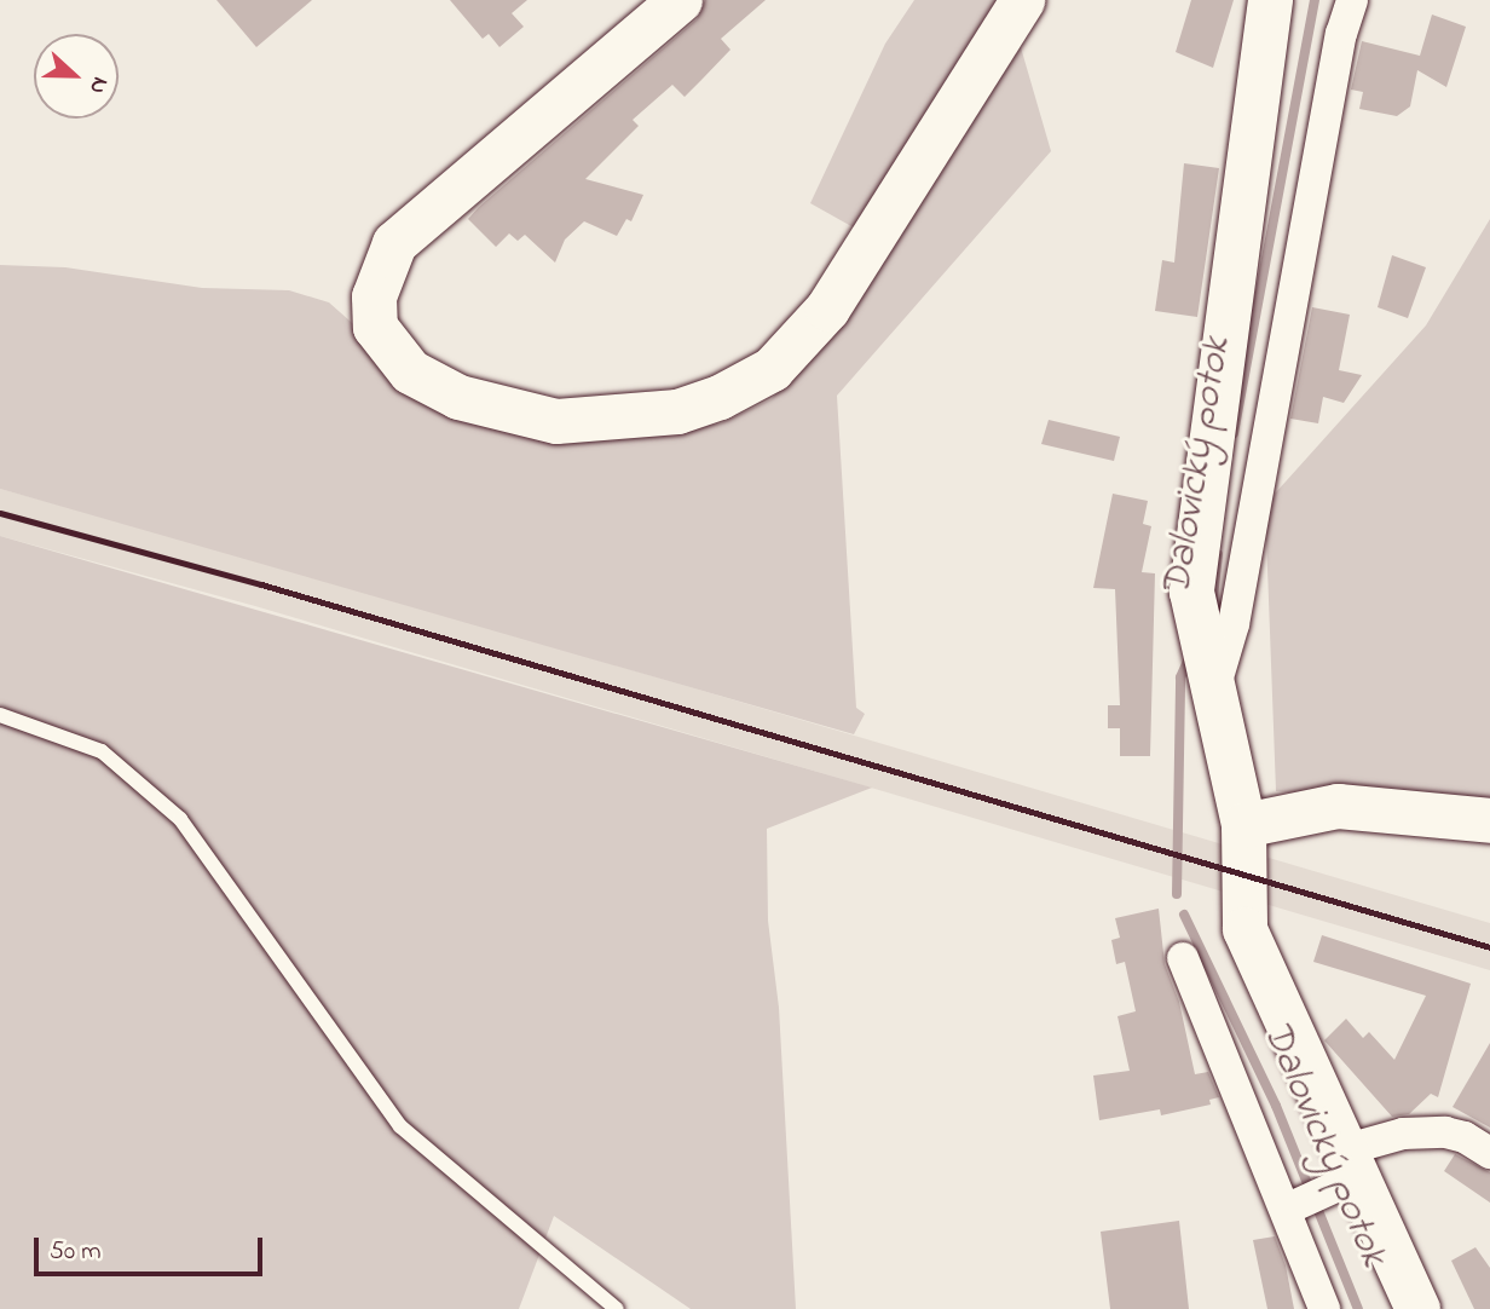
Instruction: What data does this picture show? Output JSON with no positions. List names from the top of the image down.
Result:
{
  "water": ["Dalovický potok"],
  "scale_bar": "50 m",
  "north": "right"
}
